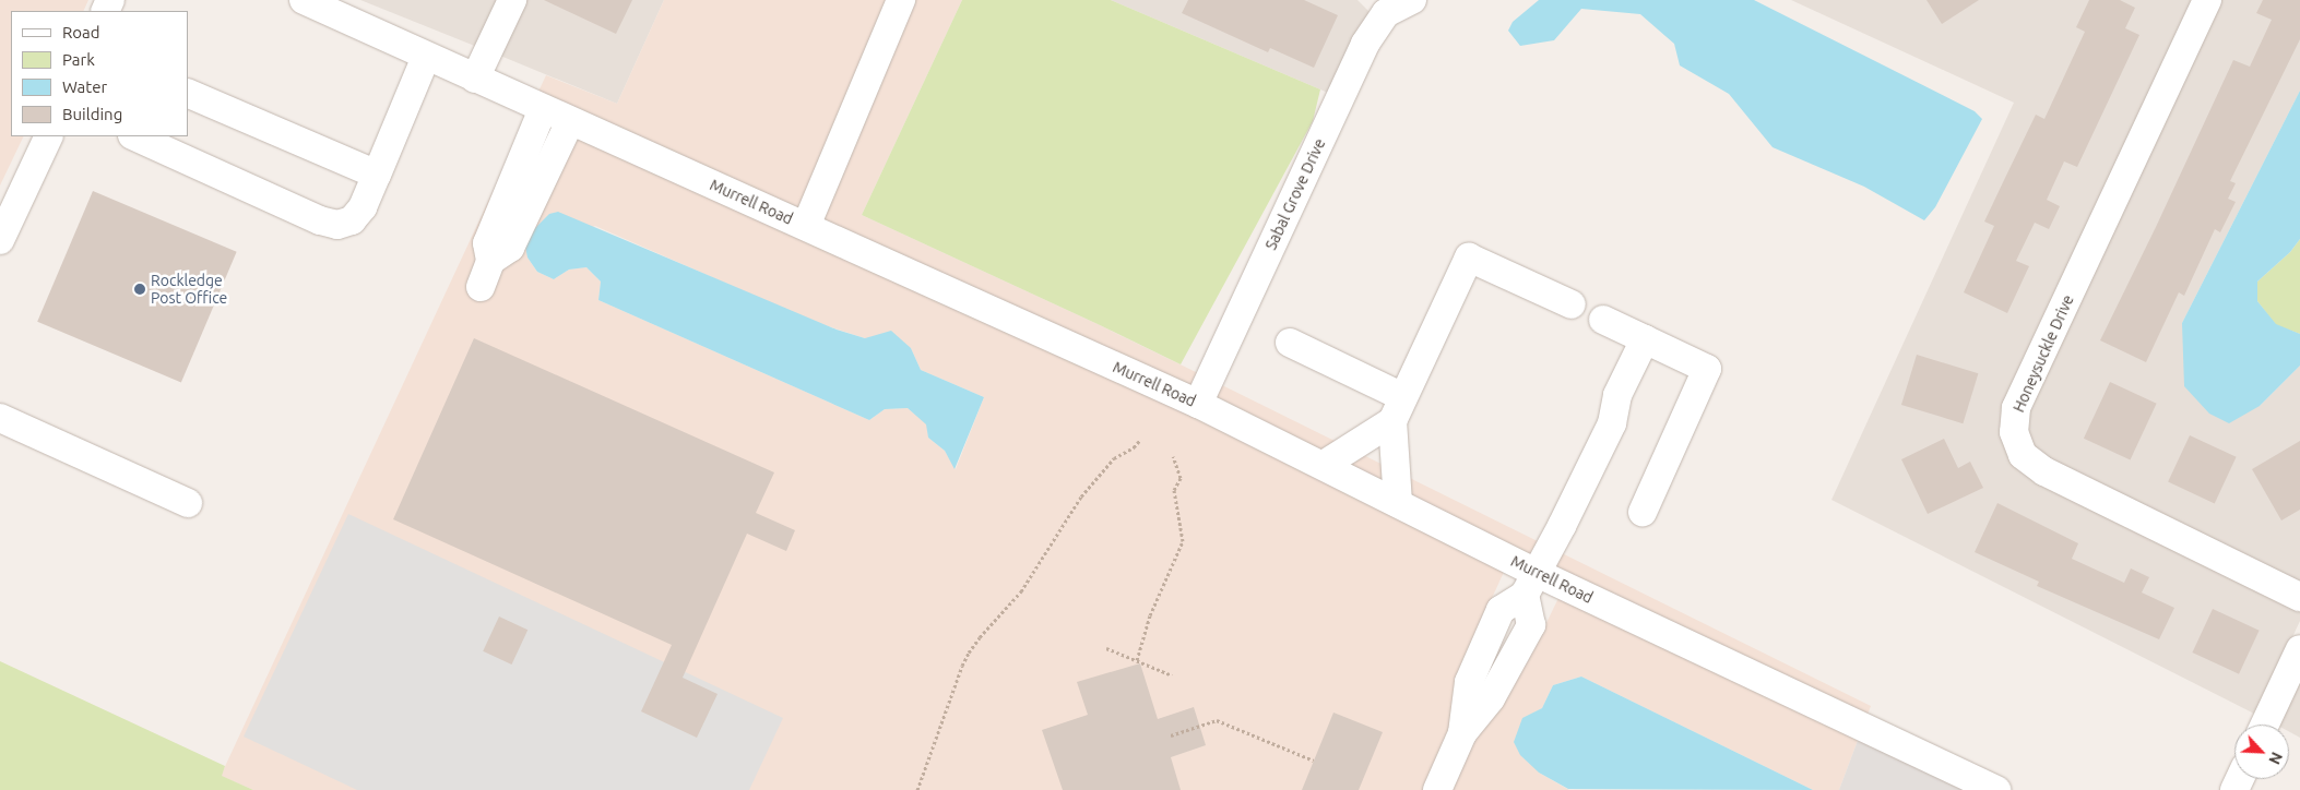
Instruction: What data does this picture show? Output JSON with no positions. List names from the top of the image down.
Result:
{
  "streets": {
    "street": ["Sabal Grove Drive", "Murrell Road", "Honeysuckle Drive"]
  },
  "crossings": [
    ["Sabal Grove Drive", "Murrell Road"]
  ],
  "places": ["Rockledge Post Office"],
  "legend": [
    "Road",
    "Park",
    "Water",
    "Building"
  ],
  "north": "bottom right"
}
